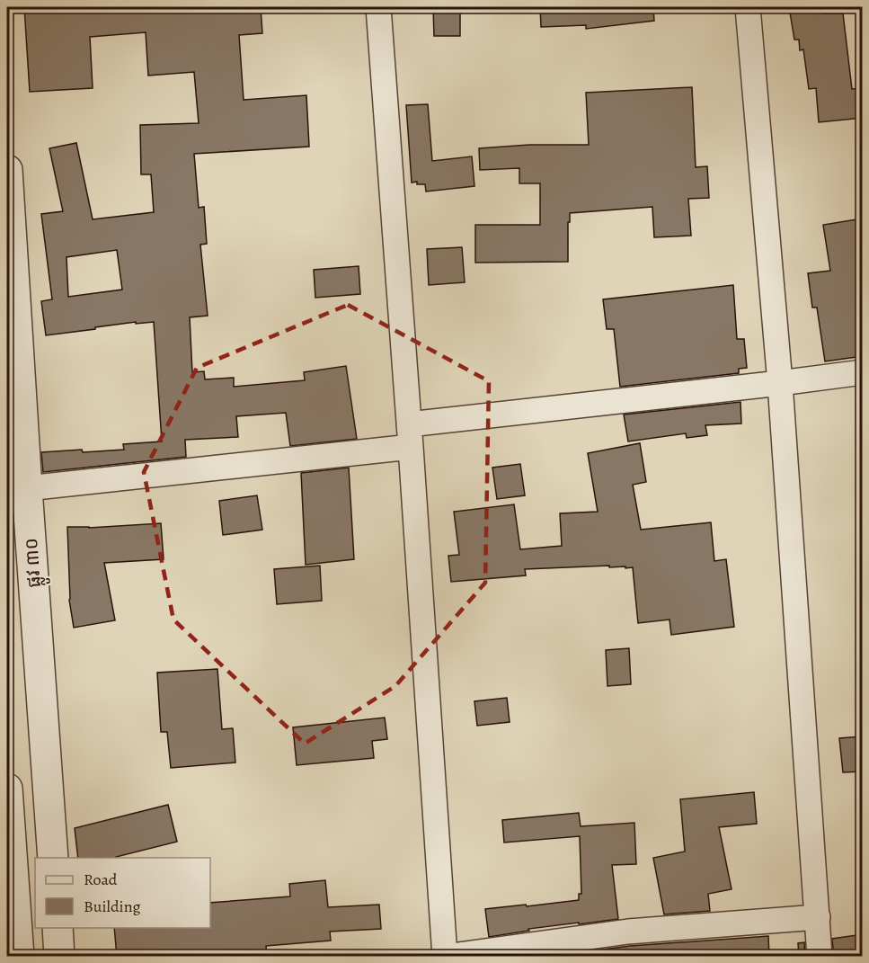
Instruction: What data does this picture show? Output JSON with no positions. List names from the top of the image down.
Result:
{
  "streets": {
    "street": ["ផ្លូវ ៣០"]
  },
  "legend": ["Road", "Building"]
}
